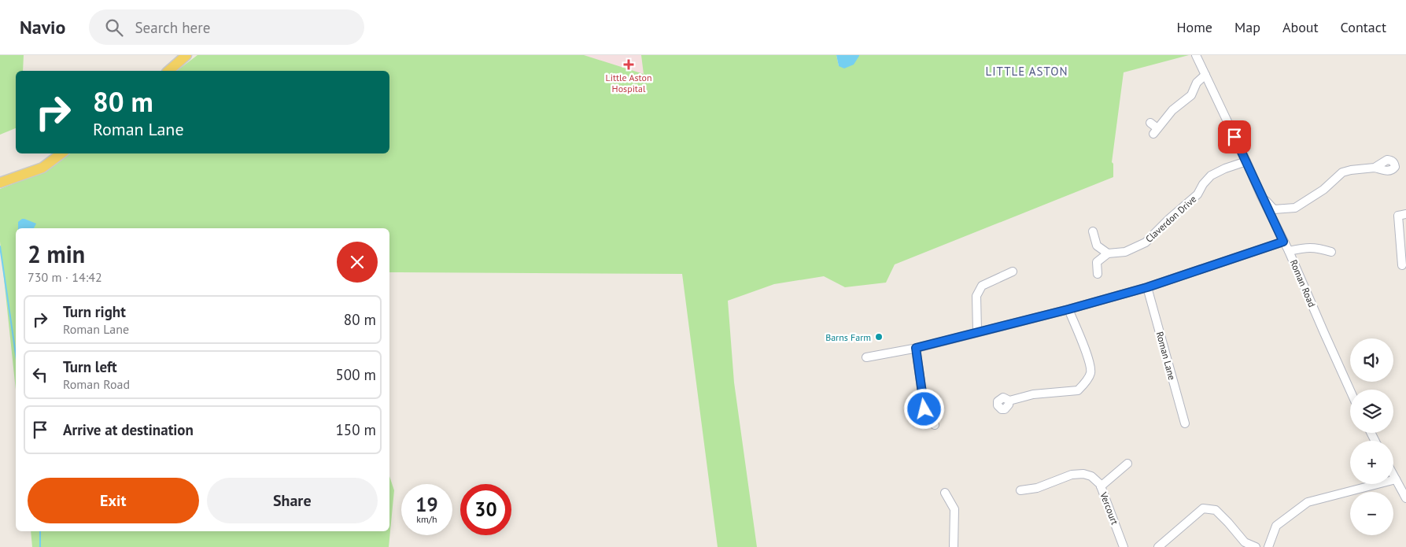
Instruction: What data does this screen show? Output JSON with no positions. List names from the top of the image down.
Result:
{
  "streets": {
    "street": [
      "Claverdon Drive",
      "Roman Road",
      "Roman Lane",
      "Vercourt"
    ]
  },
  "crossings": [
    ["Claverdon Drive", "Roman Road"]
  ],
  "districts": ["LITTLE ASTON"],
  "places": {
    "health": ["Little Aston Hospital"],
    "other": ["Barns Farm"]
  },
  "page": {
    "header": "Navio",
    "search": "Search here",
    "nav": [
      "Home",
      "Map",
      "About",
      "Contact"
    ],
    "turn": ["80 m", "Roman Lane"],
    "heading": ["2 min", "730 m · 14:42"],
    "list": [
      {
        "name": "Turn right",
        "note": "Roman Lane",
        "value": "80 m"
      },
      {
        "name": "Turn left",
        "note": "Roman Road",
        "value": "500 m"
      },
      {
        "name": "Arrive at destination",
        "value": "150 m"
      }
    ],
    "map_buttons": ["+", "−"],
    "buttons": ["Exit", "Share"],
    "speed": "19 km/h",
    "limit": "30"
  }
}
